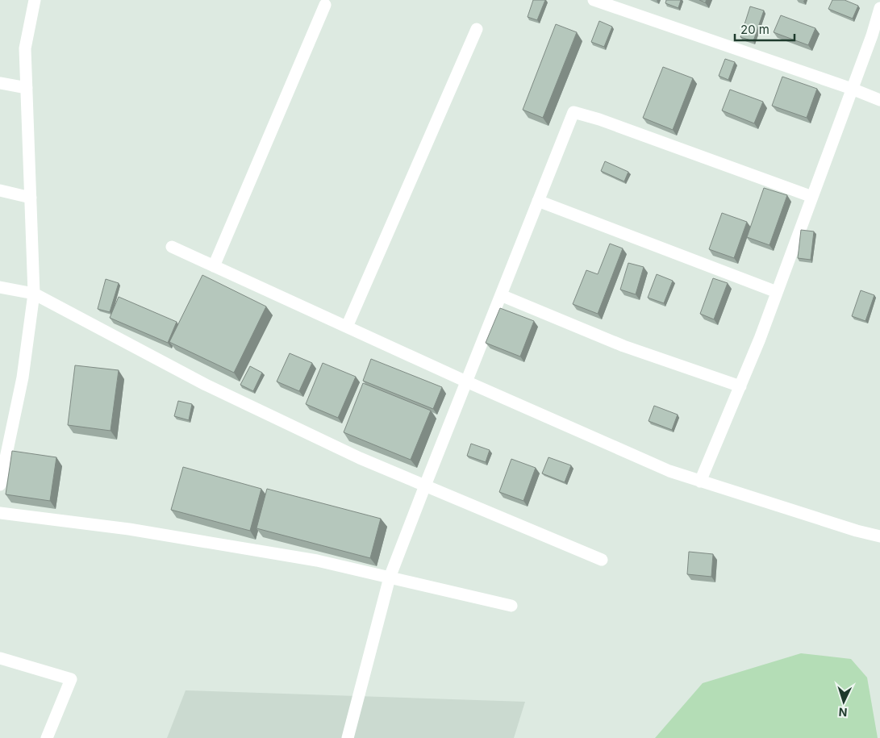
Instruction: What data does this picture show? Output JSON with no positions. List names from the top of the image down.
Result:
{
  "scale_bar": "20 m",
  "north": "bottom"
}
